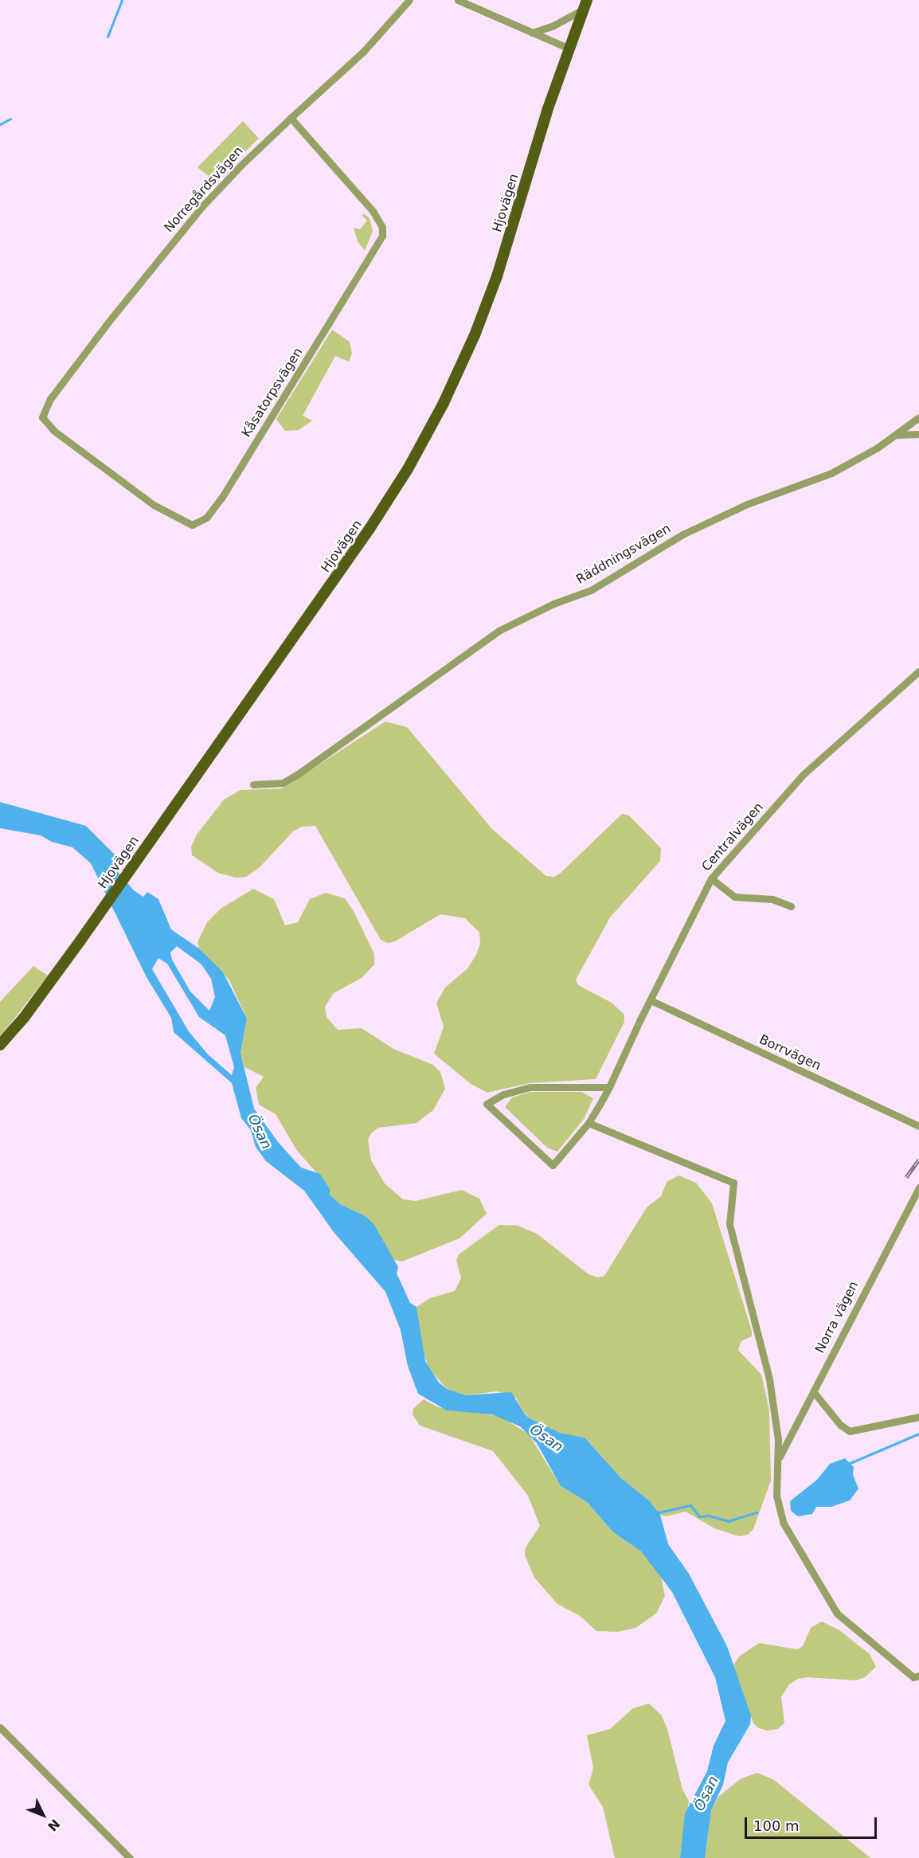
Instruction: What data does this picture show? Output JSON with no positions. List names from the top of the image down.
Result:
{
  "streets": {
    "main road": ["Hjovägen"],
    "street": [
      "Norregårdsvägen",
      "Kåsatorpsvägen",
      "Räddningsvägen",
      "Centralvägen",
      "Borrvägen",
      "Norra vägen"
    ]
  },
  "crossings": [
    ["Norregårdsvägen", "Kåsatorpsvägen"],
    ["Centralvägen", "Borrvägen"]
  ],
  "water": ["Ösan"],
  "scale_bar": "100 m",
  "north": "bottom right"
}
